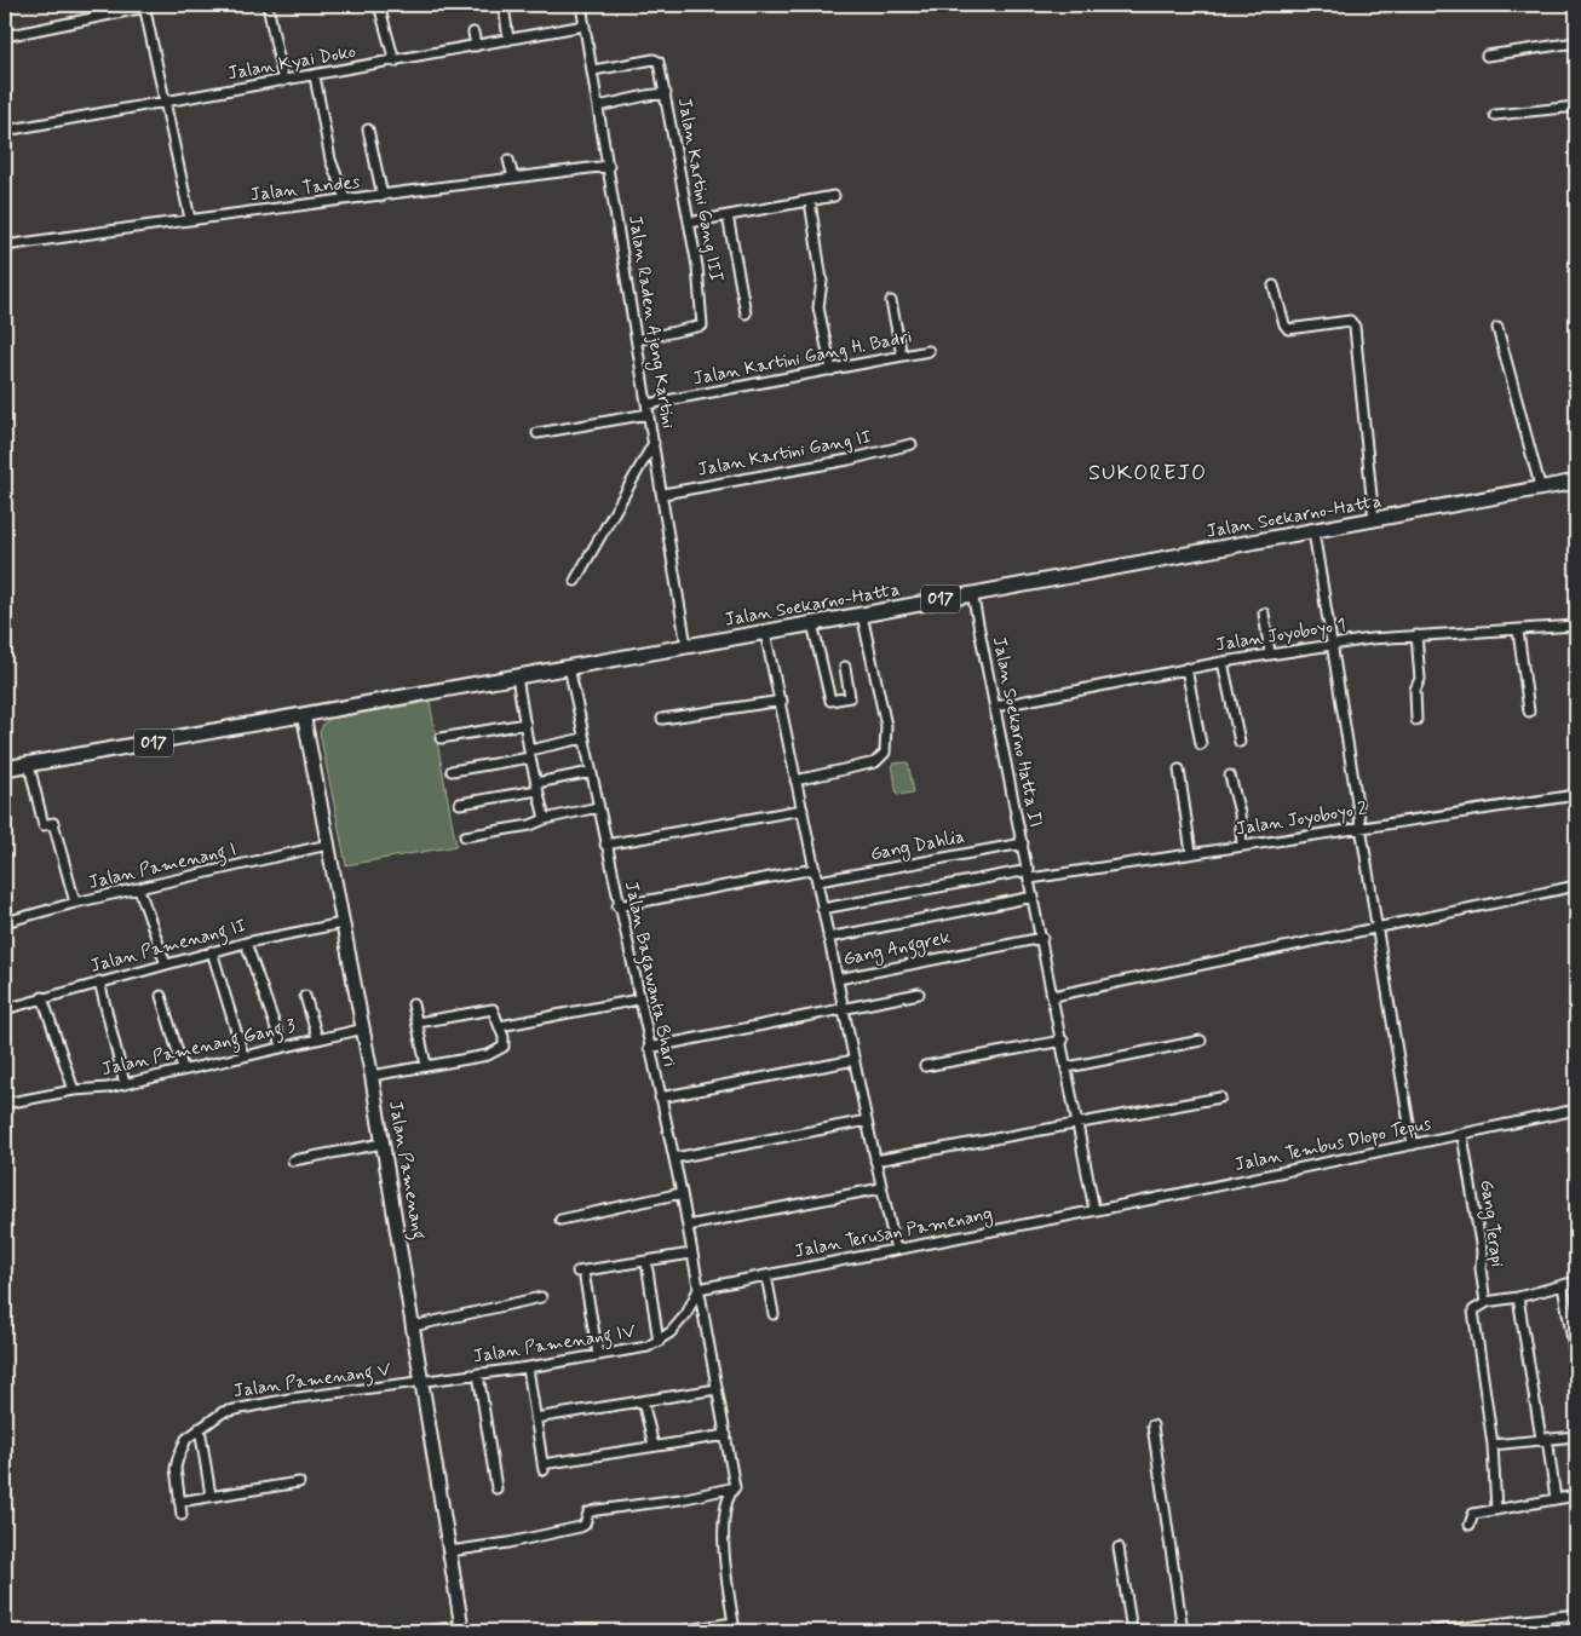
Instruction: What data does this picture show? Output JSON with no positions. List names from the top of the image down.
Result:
{
  "streets": {
    "main road": ["Jalan Soekarno-Hatta", "017", "Jalan Pamenang"],
    "street": [
      "Jalan Kyai Doko",
      "Jalan Tandes",
      "Jalan Kartini Gang III",
      "Jalan Raden Ajeng Kartini",
      "Jalan Kartini Gang H. Badri",
      "Jalan Kartini Gang II",
      "Jalan Joyoboyo 1",
      "Jalan Soekarno Hatta II",
      "Jalan Joyoboyo 2",
      "Gang Dahlia",
      "Jalan Pamenang I",
      "Jalan Pamenang II",
      "Gang Anggrek",
      "Jalan Bagawanta Bhari",
      "Jalan Pamenang Gang 3",
      "Jalan Tembus Dlopo Tepus",
      "Gang Terapi",
      "Jalan Terusan Pamenang",
      "Jalan Pamenang IV",
      "Jalan Pamenang V"
    ]
  },
  "crossings": [
    ["Jalan Kyai Doko", "Jalan Raden Ajeng Kartini"],
    ["Jalan Tandes", "Jalan Raden Ajeng Kartini"],
    ["Jalan Kartini Gang III", "Jalan Raden Ajeng Kartini"],
    ["Jalan Raden Ajeng Kartini", "Jalan Kartini Gang H. Badri"],
    ["Jalan Raden Ajeng Kartini", "Jalan Kartini Gang II"],
    ["Jalan Raden Ajeng Kartini", "Jalan Soekarno-Hatta"],
    ["Jalan Soekarno-Hatta", "017"],
    ["Jalan Soekarno-Hatta", "Jalan Soekarno Hatta II"],
    ["Jalan Soekarno-Hatta", "Jalan Bagawanta Bhari"],
    ["Jalan Soekarno-Hatta", "Jalan Pamenang"],
    ["017", "Jalan Pamenang"],
    ["Jalan Joyoboyo 1", "Jalan Soekarno Hatta II"],
    ["Jalan Soekarno Hatta II", "Jalan Joyoboyo 2"],
    ["Jalan Soekarno Hatta II", "Gang Dahlia"],
    ["Jalan Soekarno Hatta II", "Gang Anggrek"],
    ["Jalan Soekarno Hatta II", "Jalan Tembus Dlopo Tepus"],
    ["Jalan Soekarno Hatta II", "Jalan Terusan Pamenang"],
    ["Jalan Pamenang I", "Jalan Pamenang"],
    ["Jalan Pamenang II", "Jalan Pamenang"],
    ["Jalan Bagawanta Bhari", "Jalan Terusan Pamenang"],
    ["Jalan Bagawanta Bhari", "Jalan Pamenang IV"],
    ["Jalan Pamenang Gang 3", "Jalan Pamenang"],
    ["Jalan Tembus Dlopo Tepus", "Gang Terapi"],
    ["Jalan Tembus Dlopo Tepus", "Jalan Terusan Pamenang"],
    ["Jalan Pamenang", "Jalan Pamenang IV"],
    ["Jalan Pamenang", "Jalan Pamenang V"],
    ["Jalan Terusan Pamenang", "Jalan Pamenang IV"],
    ["Jalan Pamenang IV", "Jalan Pamenang V"]
  ],
  "districts": ["SUKOREJO"]
}
